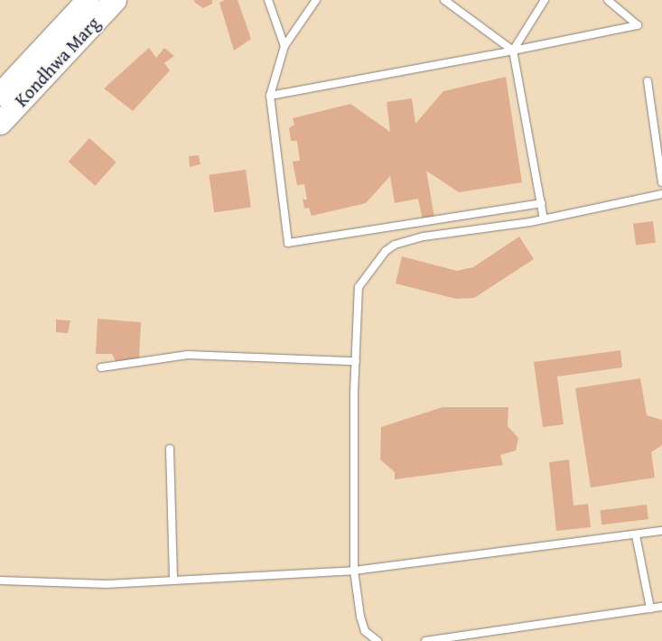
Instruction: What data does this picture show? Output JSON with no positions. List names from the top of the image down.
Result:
{
  "streets": {
    "main road": ["Kondhwa Marg"]
  }
}
